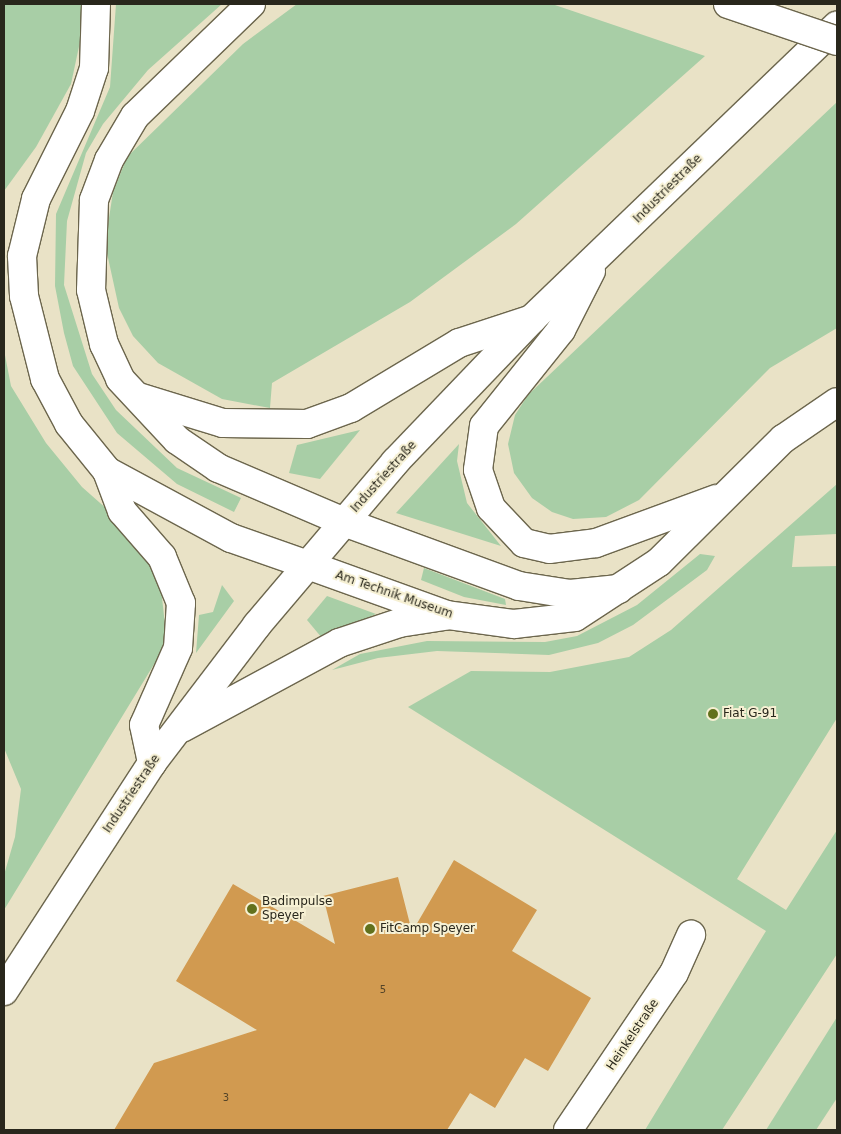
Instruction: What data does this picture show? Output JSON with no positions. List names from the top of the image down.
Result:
{
  "streets": {
    "street": ["Industriestraße", "Am Technik Museum", "Heinkelstraße"]
  },
  "crossings": [
    ["Industriestraße", "Am Technik Museum"]
  ],
  "places": ["Fiat G-91", "Badimpulse Speyer", "FitCamp Speyer"],
  "house_numbers": ["5", "3"]
}
